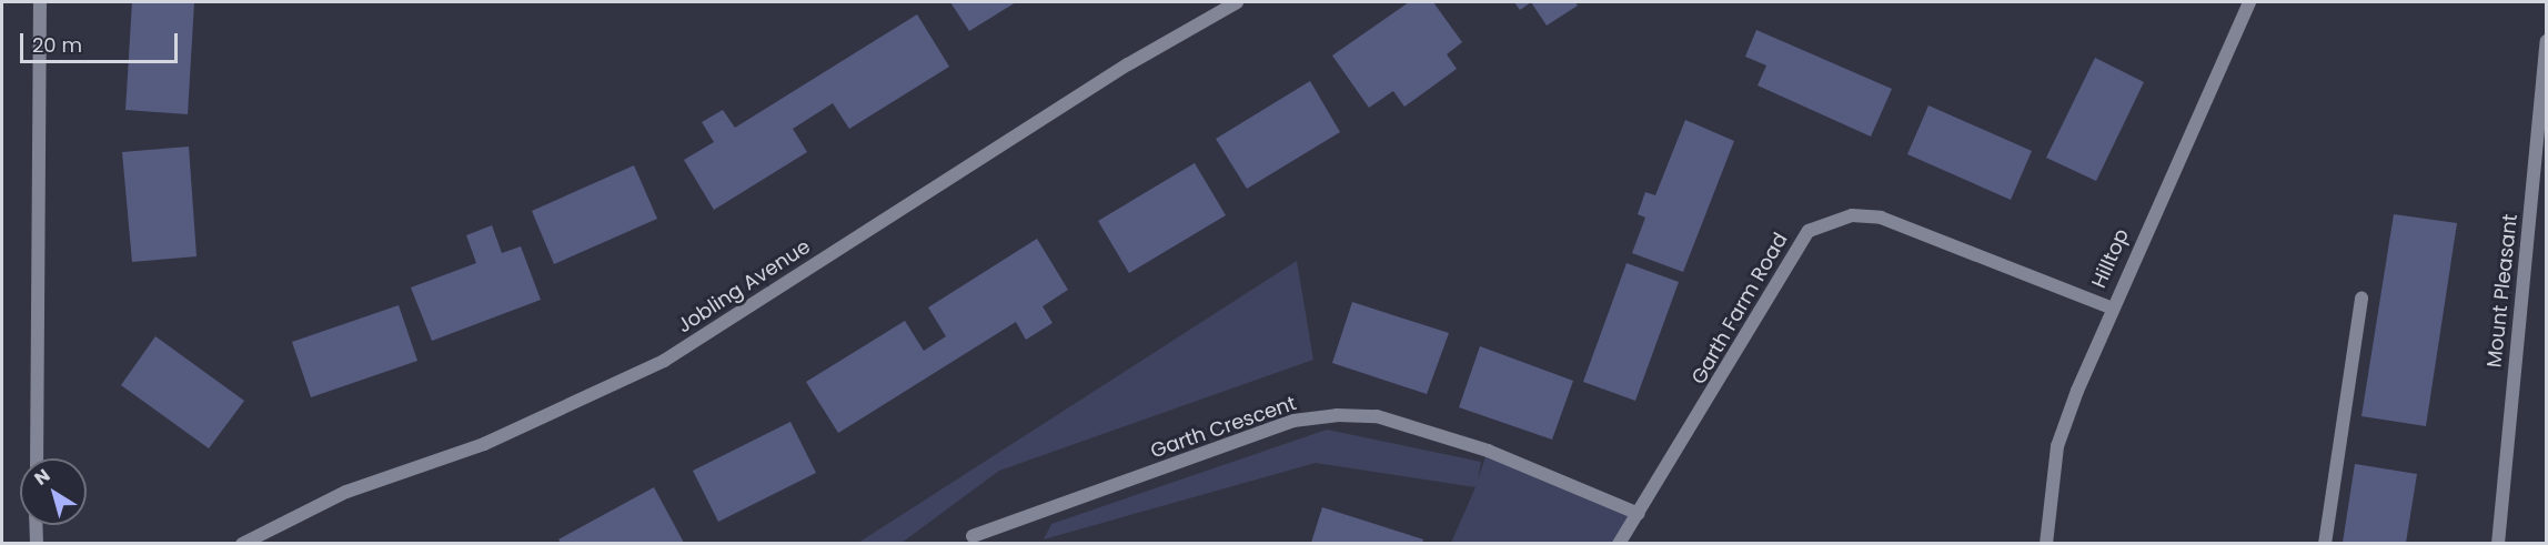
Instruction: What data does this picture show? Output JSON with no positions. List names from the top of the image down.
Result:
{
  "streets": {
    "street": [
      "Hilltop",
      "Jobling Avenue",
      "Mount Pleasant",
      "Garth Farm Road",
      "Garth Crescent"
    ]
  },
  "crossings": [
    ["Hilltop", "Garth Farm Road"],
    ["Garth Farm Road", "Garth Crescent"]
  ],
  "scale_bar": "20 m",
  "north": "top left"
}
